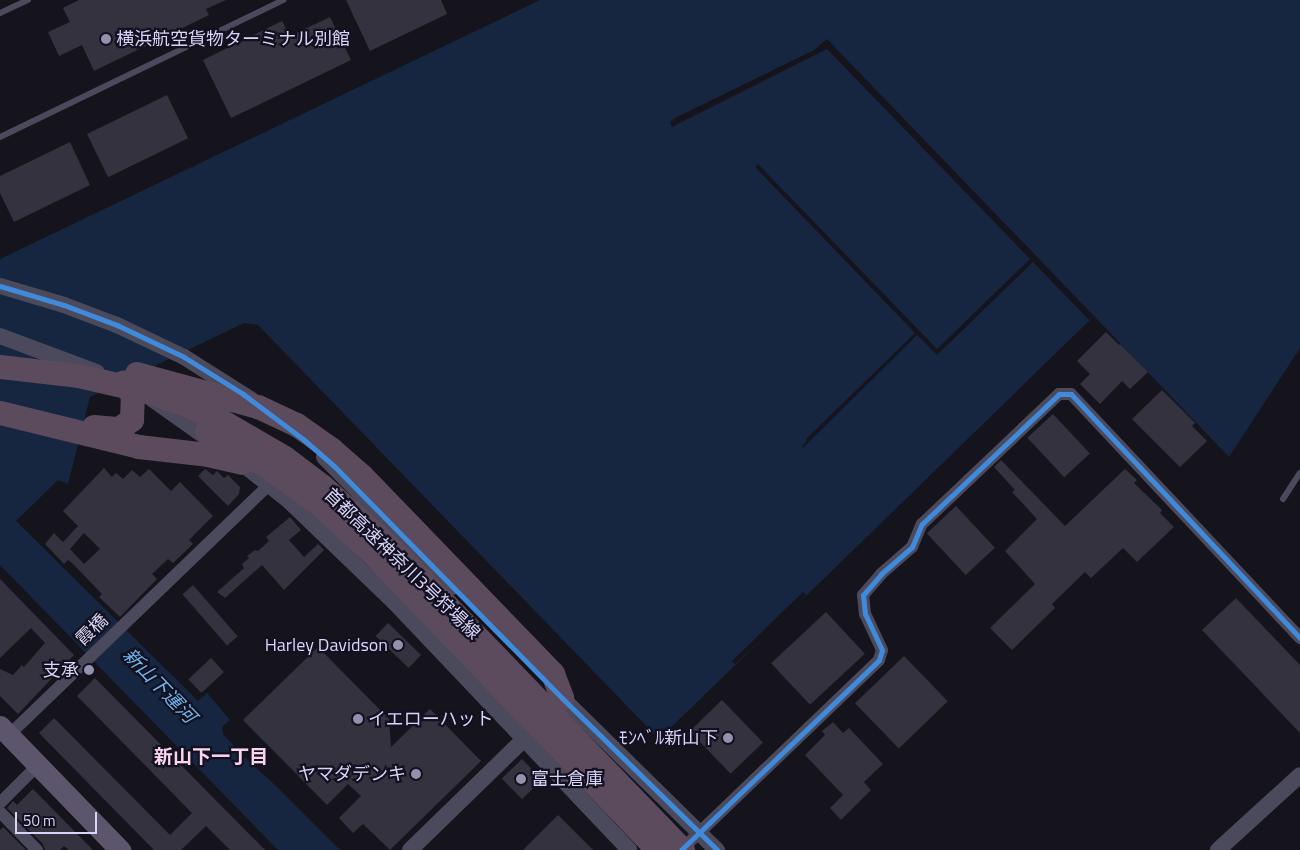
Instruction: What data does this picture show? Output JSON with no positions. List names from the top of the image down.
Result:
{
  "streets": {
    "highway": ["首都高速神奈川3号狩場線"],
    "street": ["霞橋"]
  },
  "districts": ["新山下一丁目"],
  "water": ["新山下運河"],
  "places": [
    "横浜航空貨物ターミナル別館",
    "Harley Davidson",
    "支承",
    "イエローハット",
    "ﾓﾝﾍﾞﾙ新山下",
    "ヤマダデンキ",
    "富士倉庫"
  ],
  "scale_bar": "50 m"
}
